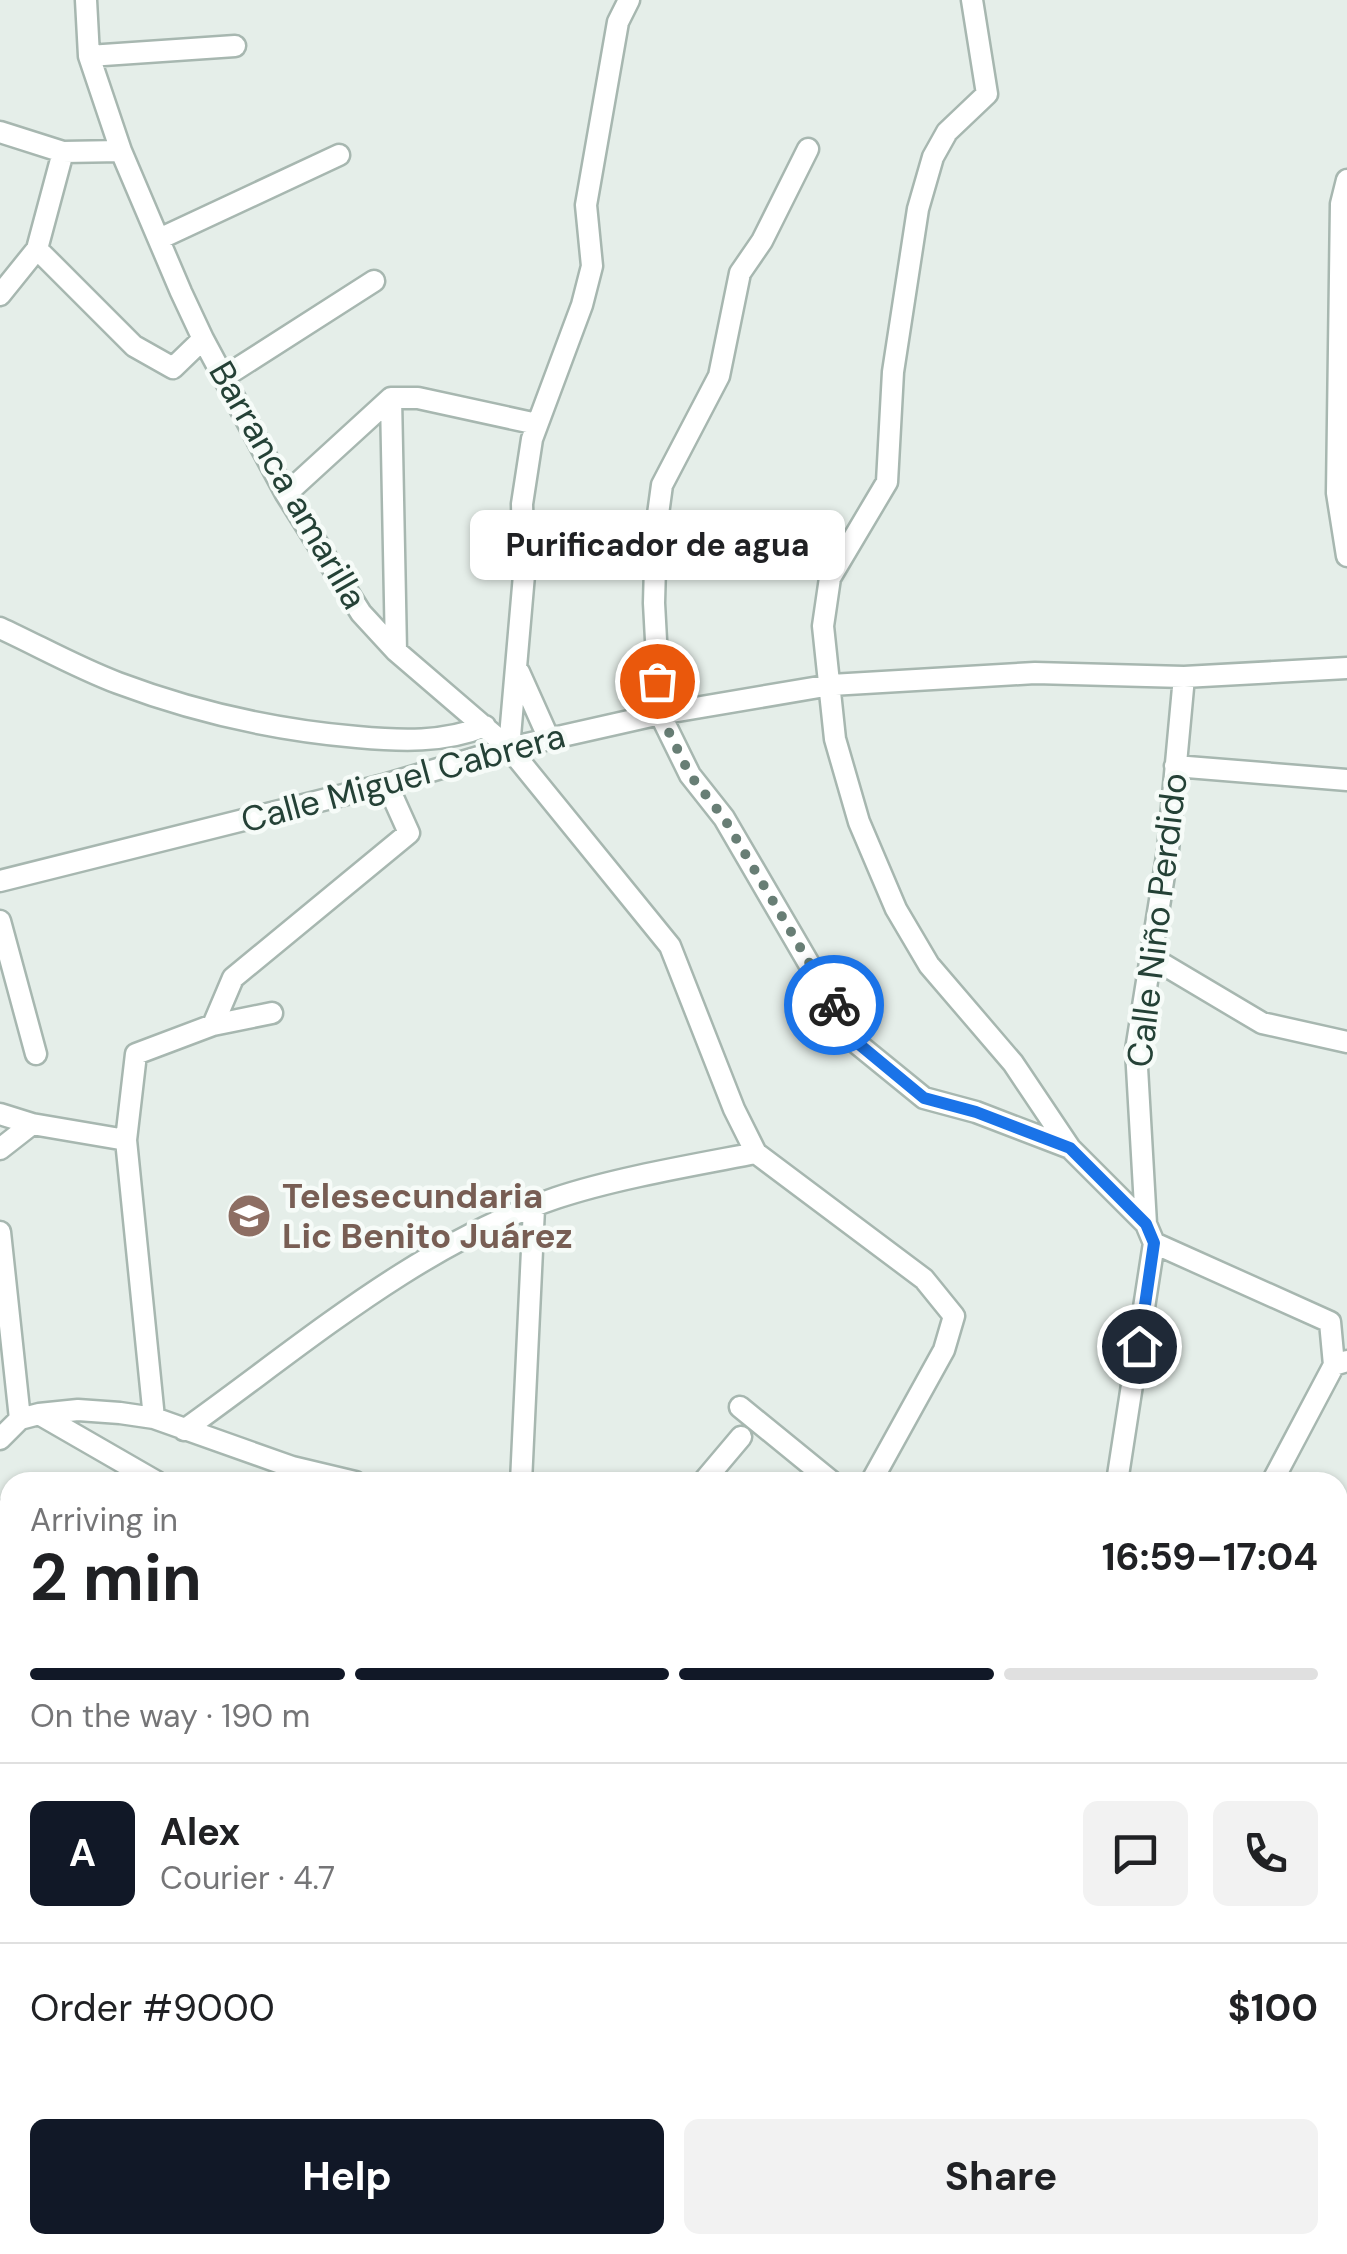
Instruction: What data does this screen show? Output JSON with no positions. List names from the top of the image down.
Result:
{
  "streets": {
    "street": ["Barranca amarilla", "Calle Miguel Cabrera", "Calle Niño Perdido"]
  },
  "crossings": [
    ["Barranca amarilla", "Calle Miguel Cabrera"],
    ["Calle Miguel Cabrera", "Calle Niño Perdido"]
  ],
  "places": {
    "other": ["Purificador de agua"],
    "school or university": ["Telesecundaria Lic Benito Juárez"]
  },
  "page": {
    "bubble": "Purificador de agua",
    "heading": ["2 min", "Arriving in", "16:59–17:04"],
    "panel": [
      "Alex",
      "Courier · 4.7",
      "Order #9000",
      "$100"
    ],
    "bar": "On the way · 190 m",
    "round": "A",
    "buttons": ["Help", "Share"]
  }
}
